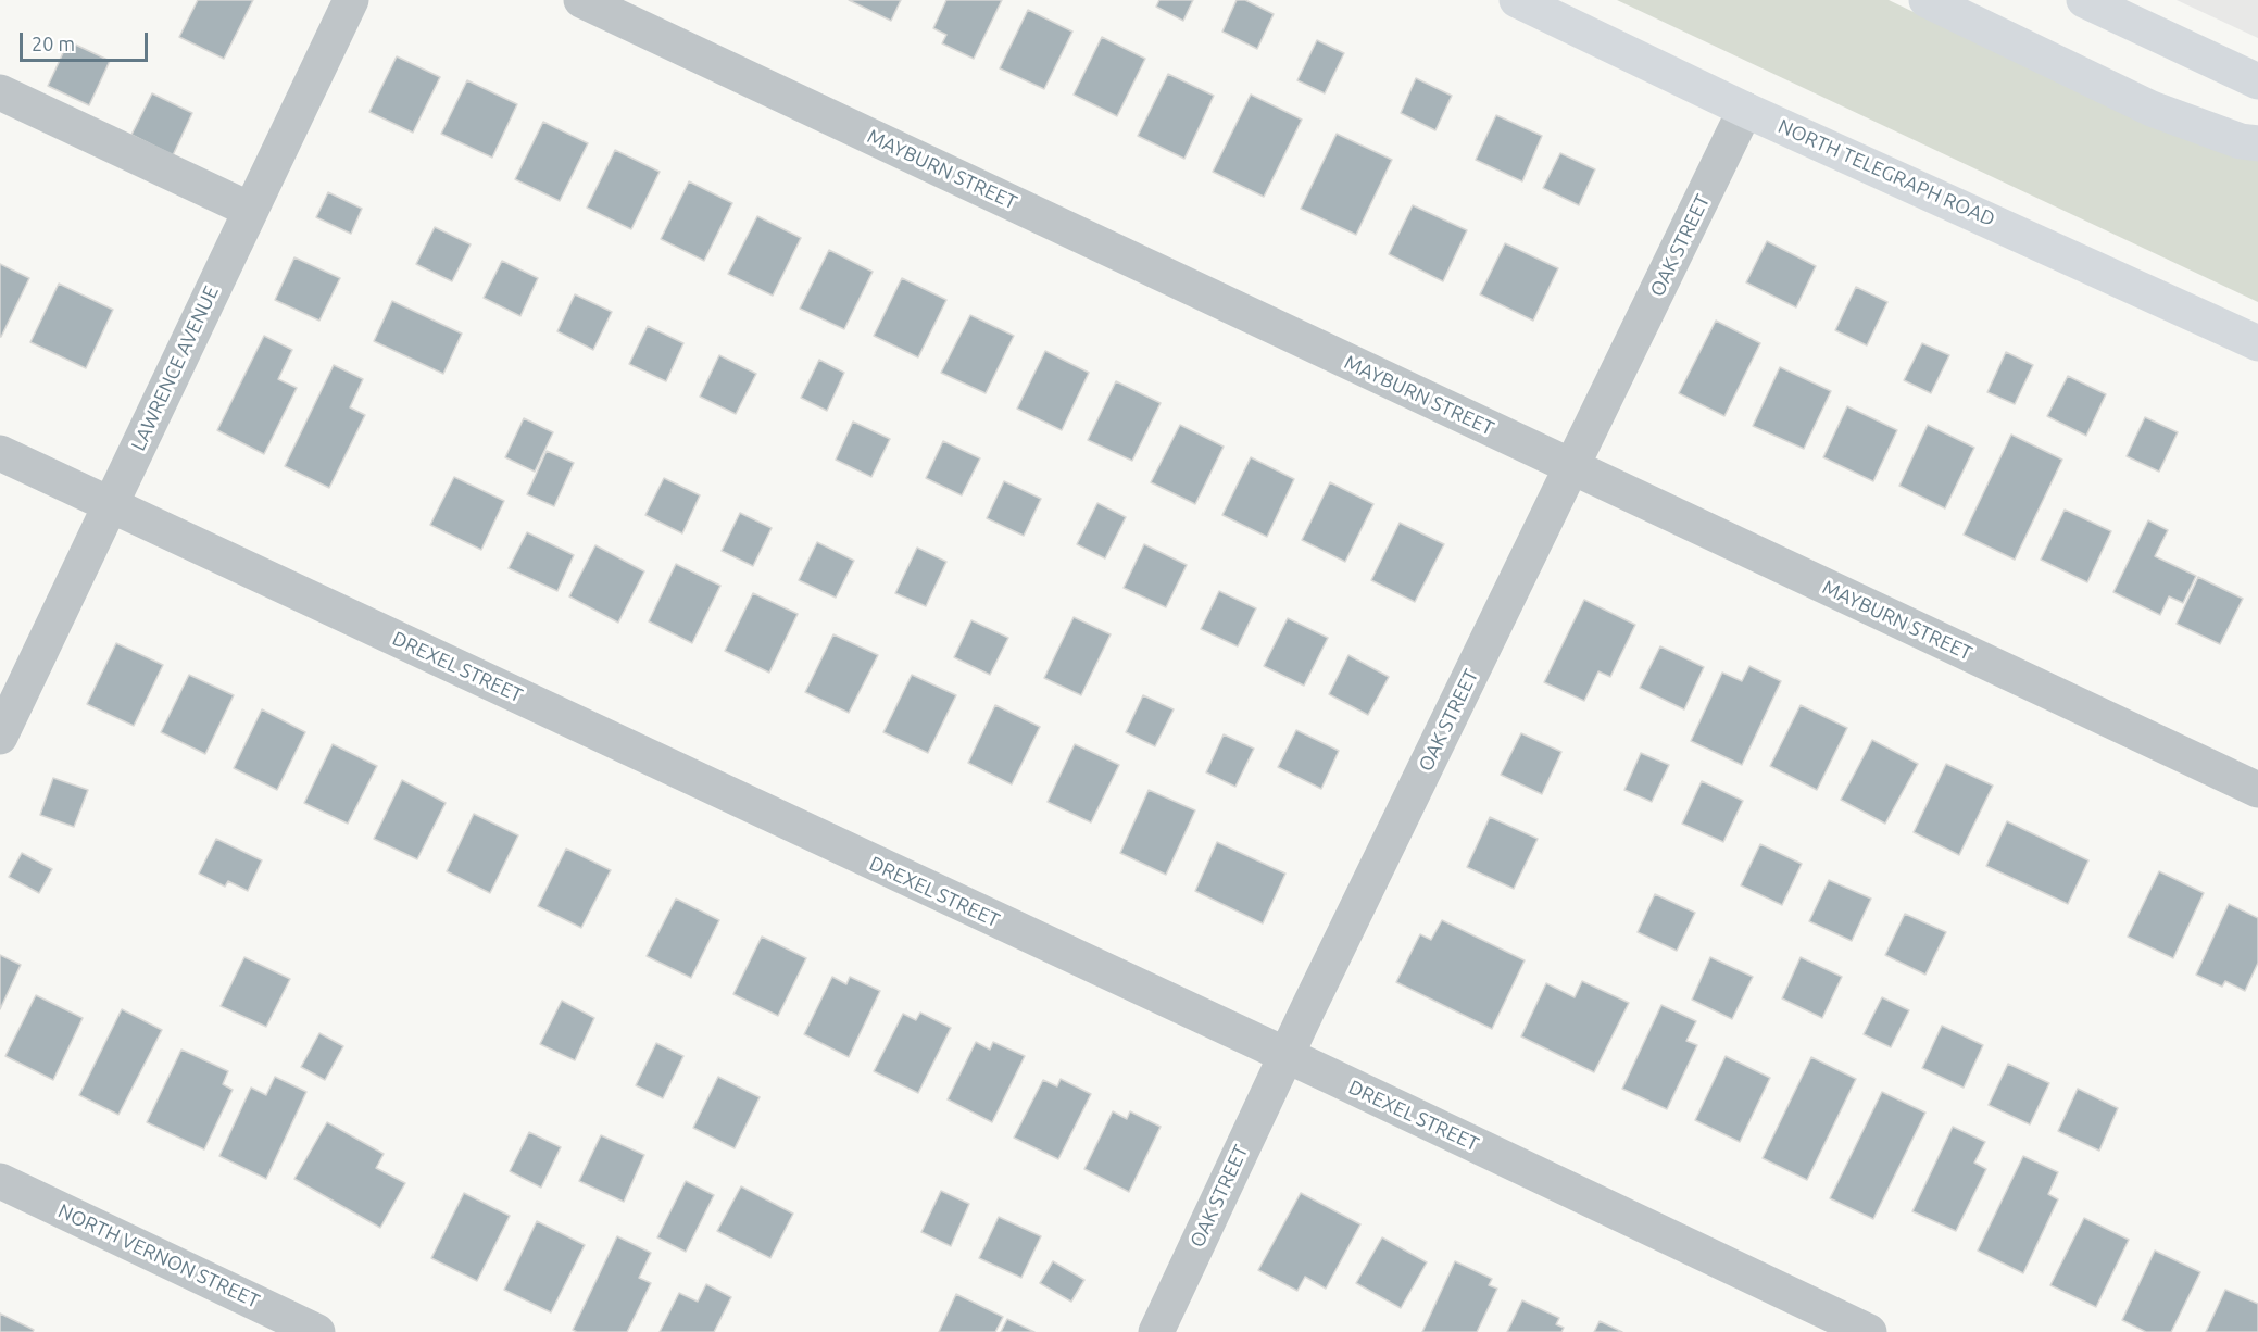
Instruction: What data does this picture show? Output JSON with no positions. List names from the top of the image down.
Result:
{
  "streets": {
    "main road": ["NORTH TELEGRAPH ROAD"],
    "street": [
      "MAYBURN STREET",
      "OAK STREET",
      "LAWRENCE AVENUE",
      "DREXEL STREET",
      "NORTH VERNON STREET"
    ]
  },
  "crossings": [
    ["MAYBURN STREET", "OAK STREET"],
    ["NORTH TELEGRAPH ROAD", "OAK STREET"],
    ["OAK STREET", "DREXEL STREET"],
    ["LAWRENCE AVENUE", "DREXEL STREET"]
  ],
  "scale_bar": "20 m"
}
